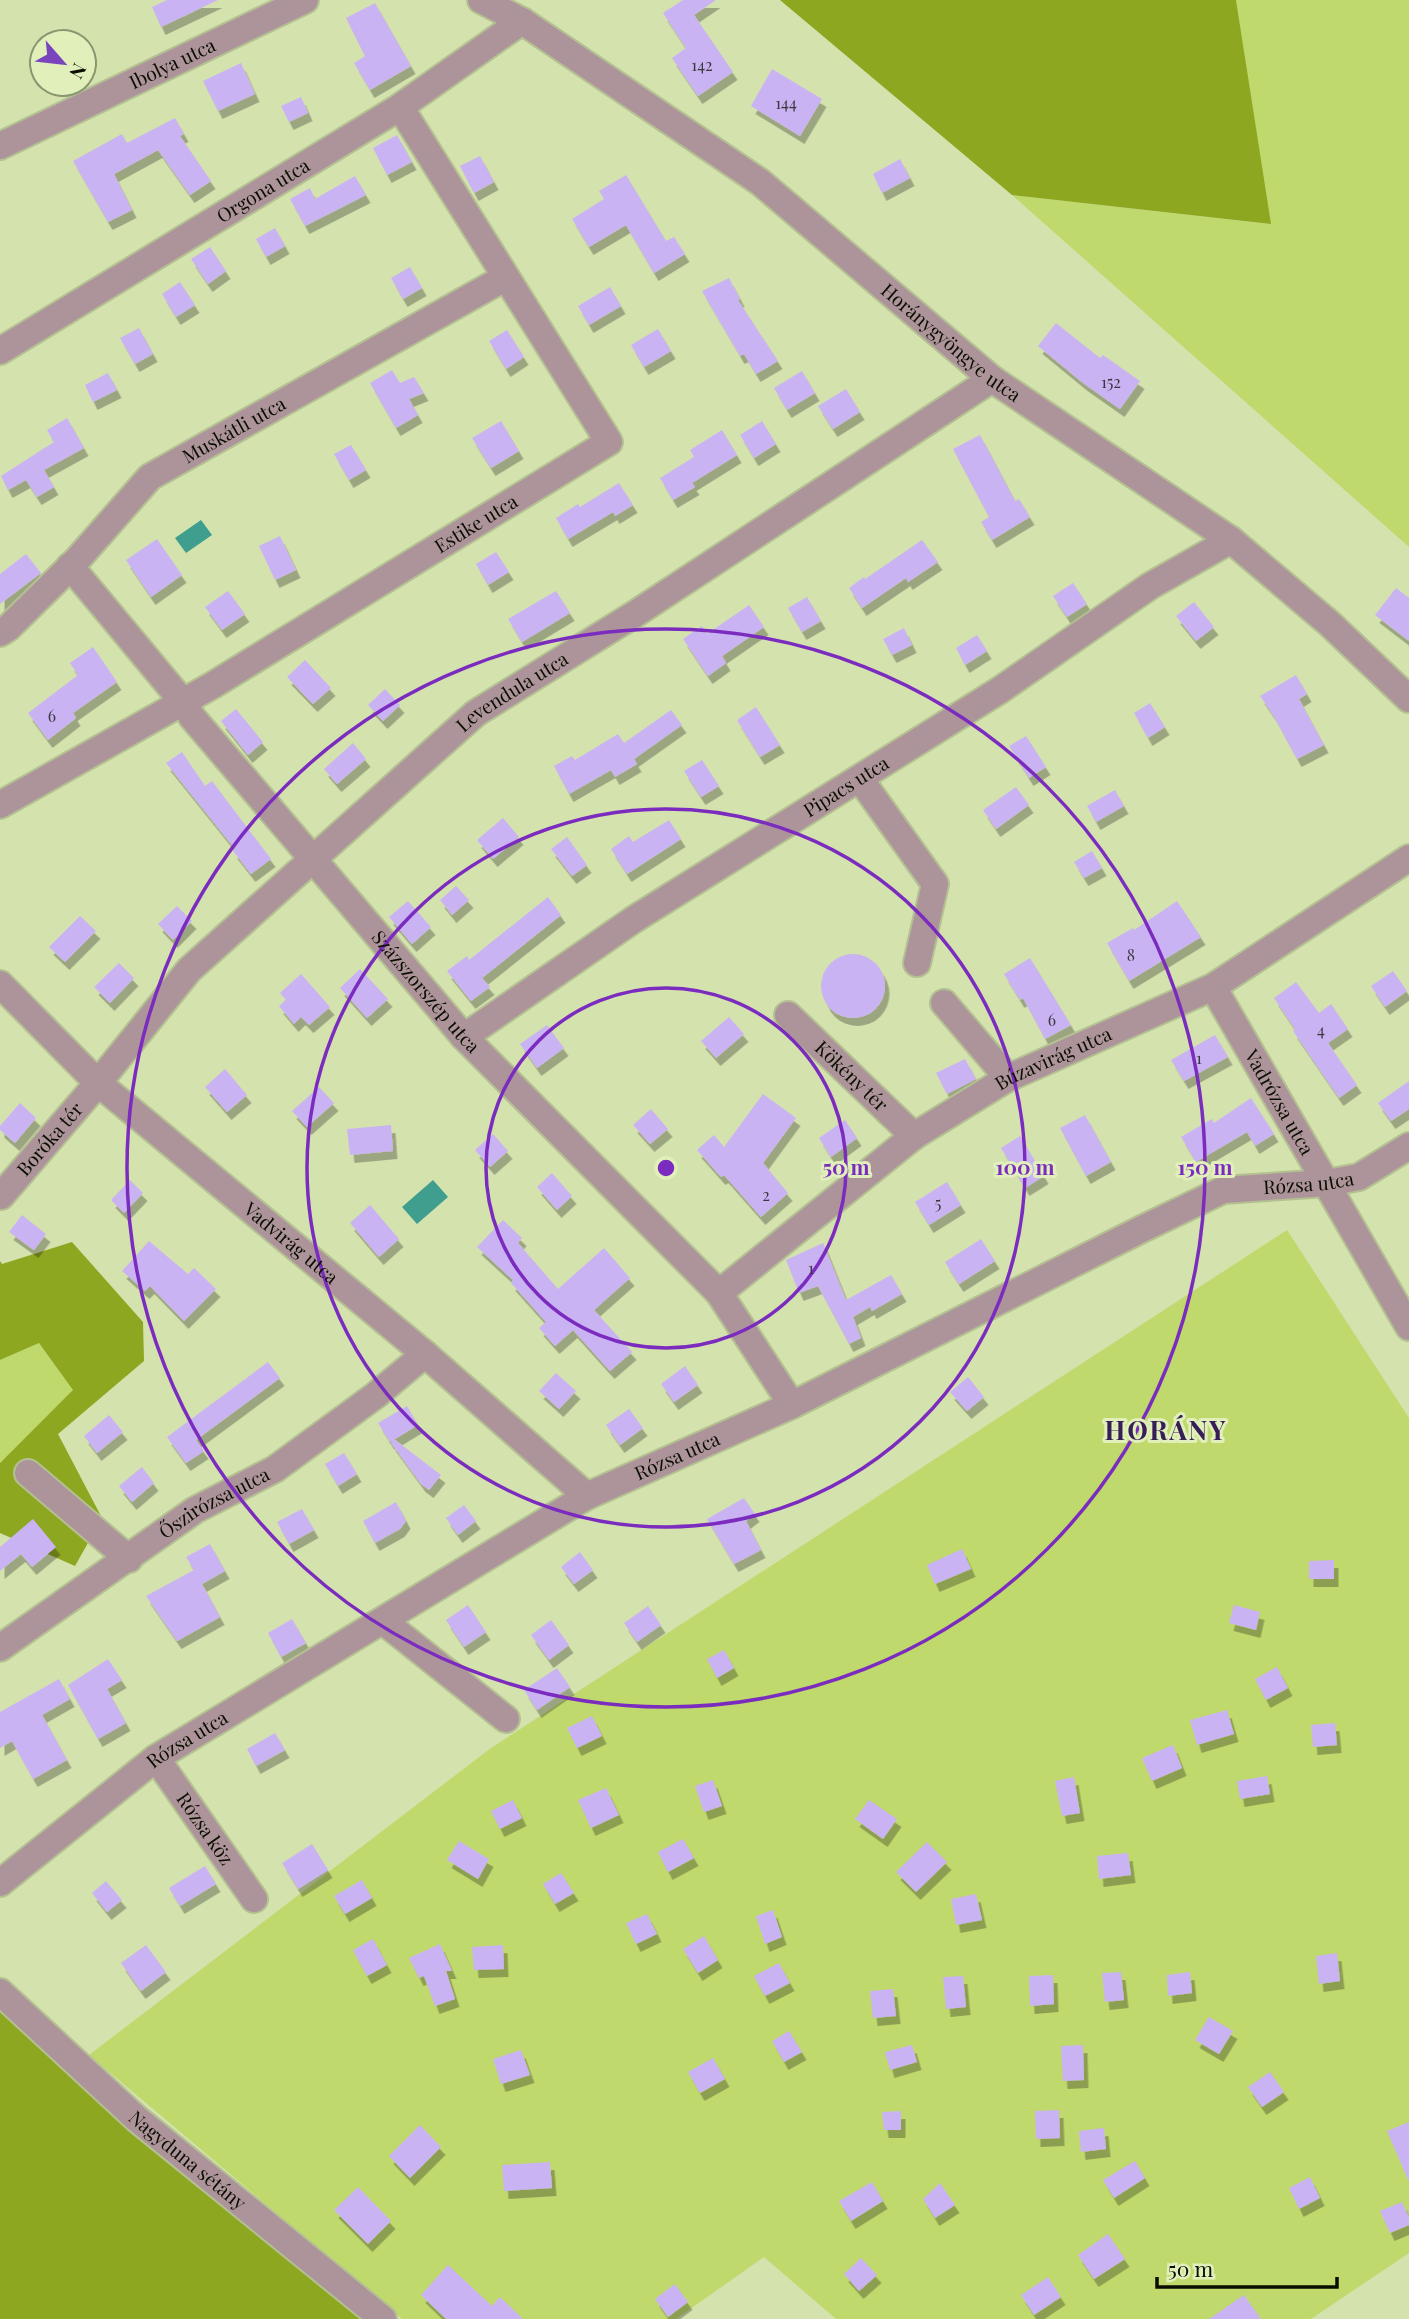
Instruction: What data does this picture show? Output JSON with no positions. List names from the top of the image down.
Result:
{
  "streets": {
    "street": [
      "Ibolya utca",
      "Orgona utca",
      "Horánygyöngye utca",
      "Muskátli utca",
      "Estike utca",
      "Levendula utca",
      "Pipacs utca",
      "Százszorszép utca",
      "Búzavirág utca",
      "Kökény tér",
      "Vadrózsa utca",
      "Boróka tér",
      "Rózsa utca",
      "Vadvirág utca",
      "Őszirózsa utca",
      "Rózsa köz",
      "Nagyduna sétány"
    ]
  },
  "crossings": [
    ["Orgona utca", "Horánygyöngye utca"],
    ["Orgona utca", "Estike utca"],
    ["Horánygyöngye utca", "Levendula utca"],
    ["Horánygyöngye utca", "Pipacs utca"],
    ["Muskátli utca", "Estike utca"],
    ["Muskátli utca", "Százszorszép utca"],
    ["Estike utca", "Százszorszép utca"],
    ["Levendula utca", "Százszorszép utca"],
    ["Levendula utca", "Boróka tér"],
    ["Levendula utca", "Vadvirág utca"],
    ["Pipacs utca", "Százszorszép utca"],
    ["Százszorszép utca", "Búzavirág utca"],
    ["Százszorszép utca", "Rózsa utca"],
    ["Búzavirág utca", "Kökény tér"],
    ["Búzavirág utca", "Vadrózsa utca"],
    ["Vadrózsa utca", "Rózsa utca"],
    ["Boróka tér", "Vadvirág utca"],
    ["Rózsa utca", "Vadvirág utca"],
    ["Rózsa utca", "Rózsa köz"],
    ["Vadvirág utca", "Őszirózsa utca"]
  ],
  "districts": ["HORÁNY"],
  "house_numbers": [
    "142",
    "144",
    "152",
    "6",
    "8",
    "6",
    "4",
    "1",
    "2",
    "5",
    "1"
  ],
  "scale_bar": "50 m",
  "north": "bottom right",
  "rings": ["50 m", "100 m", "150 m"]
}
